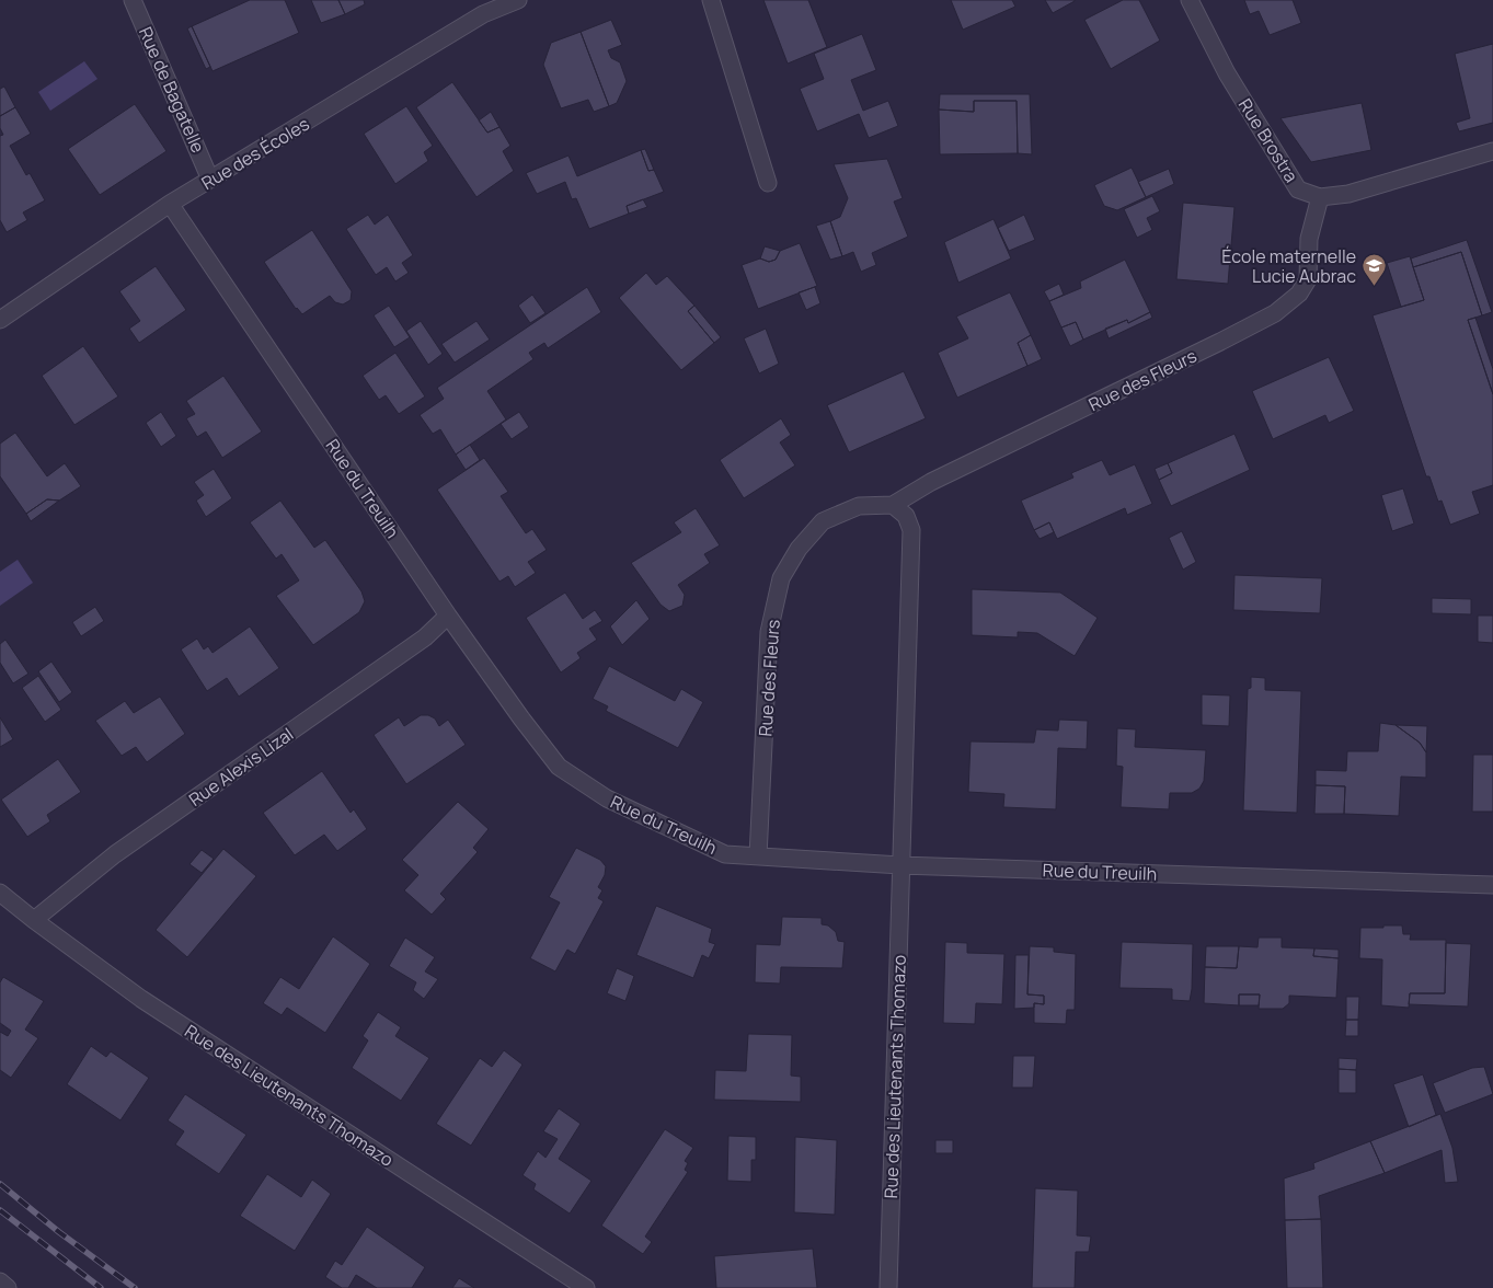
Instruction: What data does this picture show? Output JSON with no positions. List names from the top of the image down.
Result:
{
  "streets": {
    "street": [
      "Rue de Bagatelle",
      "Rue Brostra",
      "Rue des Écoles",
      "Rue des Fleurs",
      "Rue du Treuilh",
      "Rue Alexis Lizal",
      "Rue des Lieutenants Thomazo"
    ]
  },
  "crossings": [
    ["Rue de Bagatelle", "Rue des Écoles"],
    ["Rue Brostra", "Rue des Fleurs"],
    ["Rue des Écoles", "Rue du Treuilh"],
    ["Rue des Fleurs", "Rue du Treuilh"],
    ["Rue du Treuilh", "Rue Alexis Lizal"],
    ["Rue du Treuilh", "Rue des Lieutenants Thomazo"],
    ["Rue Alexis Lizal", "Rue des Lieutenants Thomazo"]
  ],
  "places": {
    "school or university": ["École maternelle Lucie Aubrac"]
  }
}
